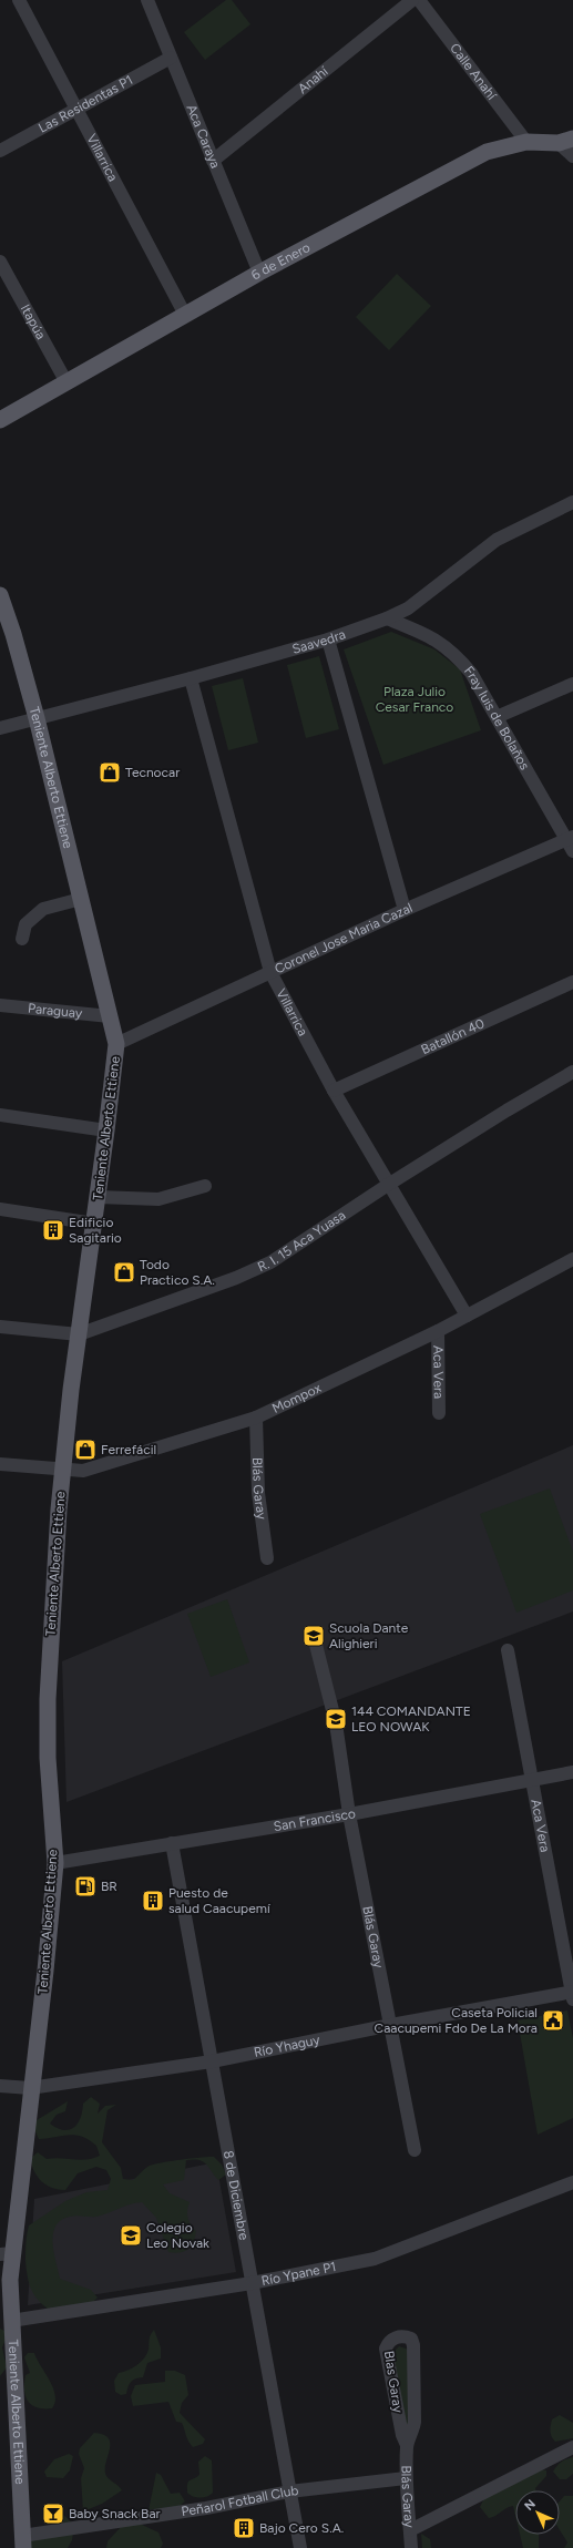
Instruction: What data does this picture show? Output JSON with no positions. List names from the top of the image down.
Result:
{
  "streets": {
    "main road": ["6 de Enero", "Teniente Alberto Ettiene"],
    "street": [
      "Calle Anahí",
      "Anahí",
      "Las Residentas P1",
      "Aca Caraya",
      "Villarrica",
      "Itapúa",
      "Saavedra",
      "Fray luis de Bolaños",
      "Coronel Jose Maria Cazal",
      "Paraguay",
      "Batallón 40",
      "R. I. 15 Aca Yuasa",
      "Aca Vera",
      "Mompox",
      "Blás Garay",
      "San Francisco",
      "Río Yhaguy",
      "8 de Diciembre",
      "Río Ypane P1",
      "Blas Garay",
      "Peñarol Fotball Club"
    ]
  },
  "crossings": [
    ["Calle Anahí", "6 de Enero"],
    ["Anahí", "Aca Caraya"],
    ["Las Residentas P1", "Aca Caraya"],
    ["Las Residentas P1", "Villarrica"],
    ["Aca Caraya", "6 de Enero"],
    ["Villarrica", "6 de Enero"],
    ["Villarrica", "Saavedra"],
    ["Villarrica", "Coronel Jose Maria Cazal"],
    ["Villarrica", "Batallón 40"],
    ["Villarrica", "R. I. 15 Aca Yuasa"],
    ["Villarrica", "Mompox"],
    ["6 de Enero", "Itapúa"],
    ["Saavedra", "Fray luis de Bolaños"],
    ["Saavedra", "Teniente Alberto Ettiene"],
    ["Fray luis de Bolaños", "Coronel Jose Maria Cazal"],
    ["Teniente Alberto Ettiene", "Coronel Jose Maria Cazal"],
    ["Teniente Alberto Ettiene", "Paraguay"],
    ["Teniente Alberto Ettiene", "R. I. 15 Aca Yuasa"],
    ["Teniente Alberto Ettiene", "Mompox"],
    ["Teniente Alberto Ettiene", "San Francisco"],
    ["Teniente Alberto Ettiene", "Río Yhaguy"],
    ["Teniente Alberto Ettiene", "Río Ypane P1"],
    ["Teniente Alberto Ettiene", "Peñarol Fotball Club"],
    ["Aca Vera", "Mompox"],
    ["Aca Vera", "San Francisco"],
    ["Aca Vera", "Río Yhaguy"],
    ["Mompox", "Blás Garay"],
    ["Blás Garay", "San Francisco"],
    ["Blás Garay", "Río Yhaguy"],
    ["Blás Garay", "Blas Garay"],
    ["Blás Garay", "Peñarol Fotball Club"],
    ["San Francisco", "8 de Diciembre"],
    ["Río Yhaguy", "8 de Diciembre"],
    ["8 de Diciembre", "Río Ypane P1"],
    ["8 de Diciembre", "Peñarol Fotball Club"]
  ],
  "parks": ["Plaza Julio Cesar Franco"],
  "places": {
    "shop": ["Tecnocar", "Todo Practico S.A.", "Ferrefácil"],
    "building": ["Edificio Sagitario", "Puesto de salud Caacupemí", "Bajo Cero S.A."],
    "school or university": ["Scuola Dante Alighieri", "144 COMANDANTE LEO NOWAK", "Colegio Leo Novak"],
    "fuel station": ["BR"],
    "public building": ["Caseta Policial Caacupemi Fdo De La Mora"],
    "bar": ["Baby Snack Bar"]
  },
  "north": "top left"
}
